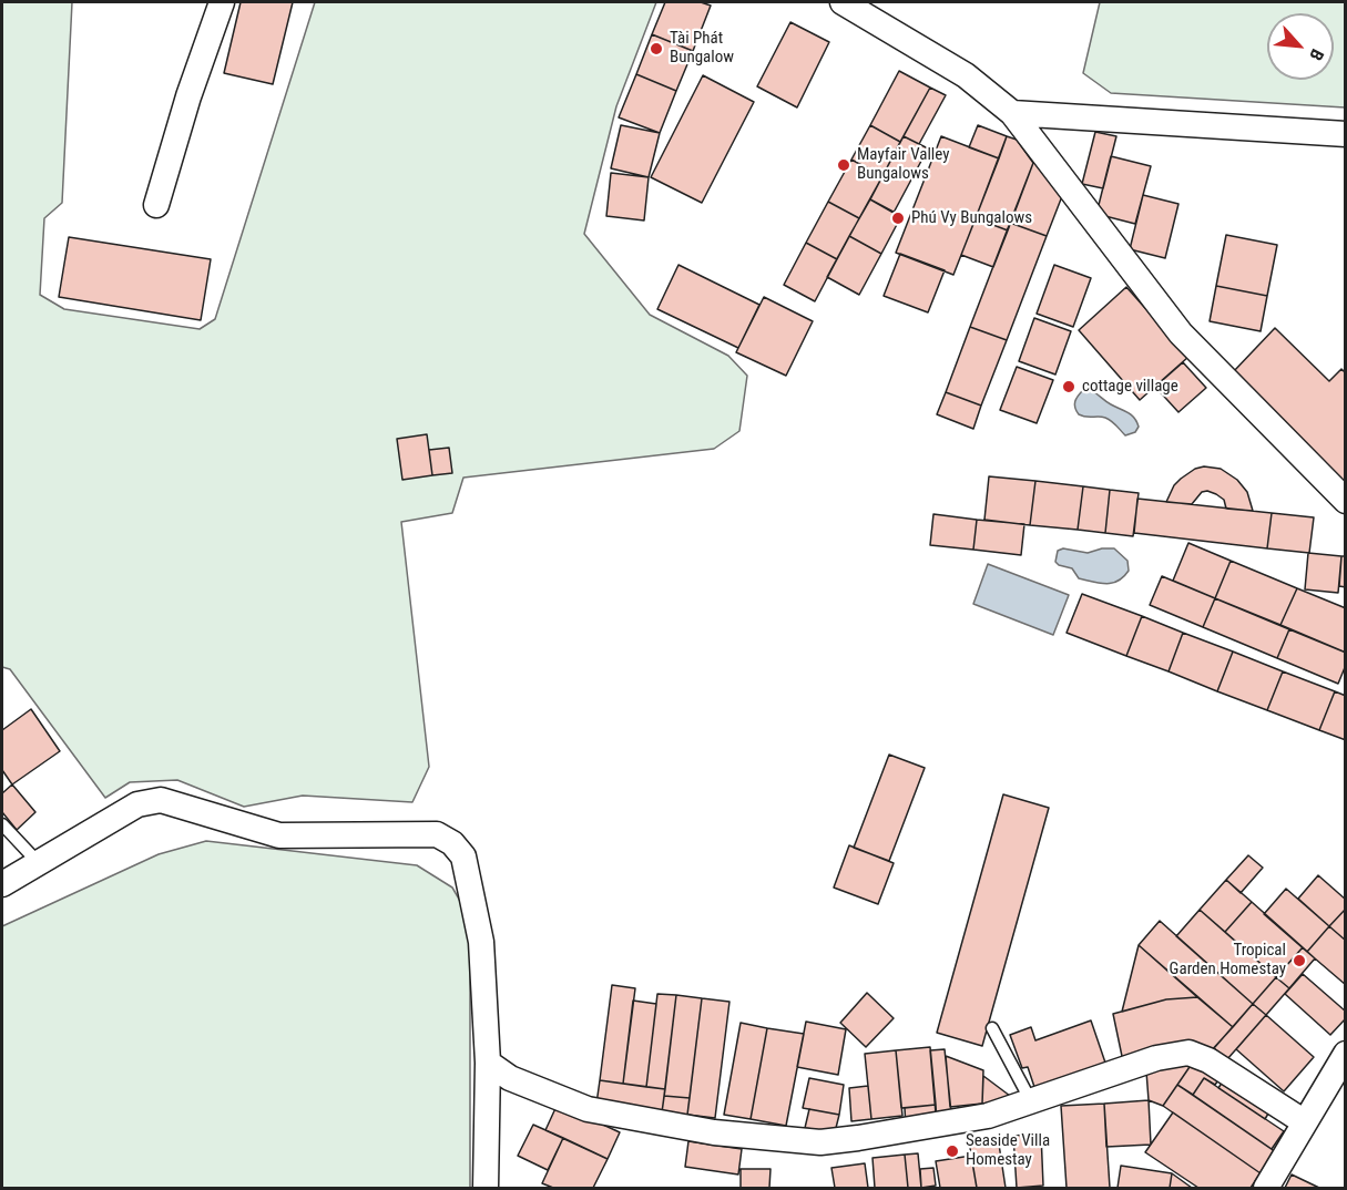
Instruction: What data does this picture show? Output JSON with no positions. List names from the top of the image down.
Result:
{
  "places": [
    "Tài Phát Bungalow",
    "Mayfair Valley Bungalows",
    "Phú Vy Bungalows",
    "cottage village",
    "Tropical Garden Homestay",
    "Seaside Villa Homestay"
  ],
  "north": "bottom right"
}
